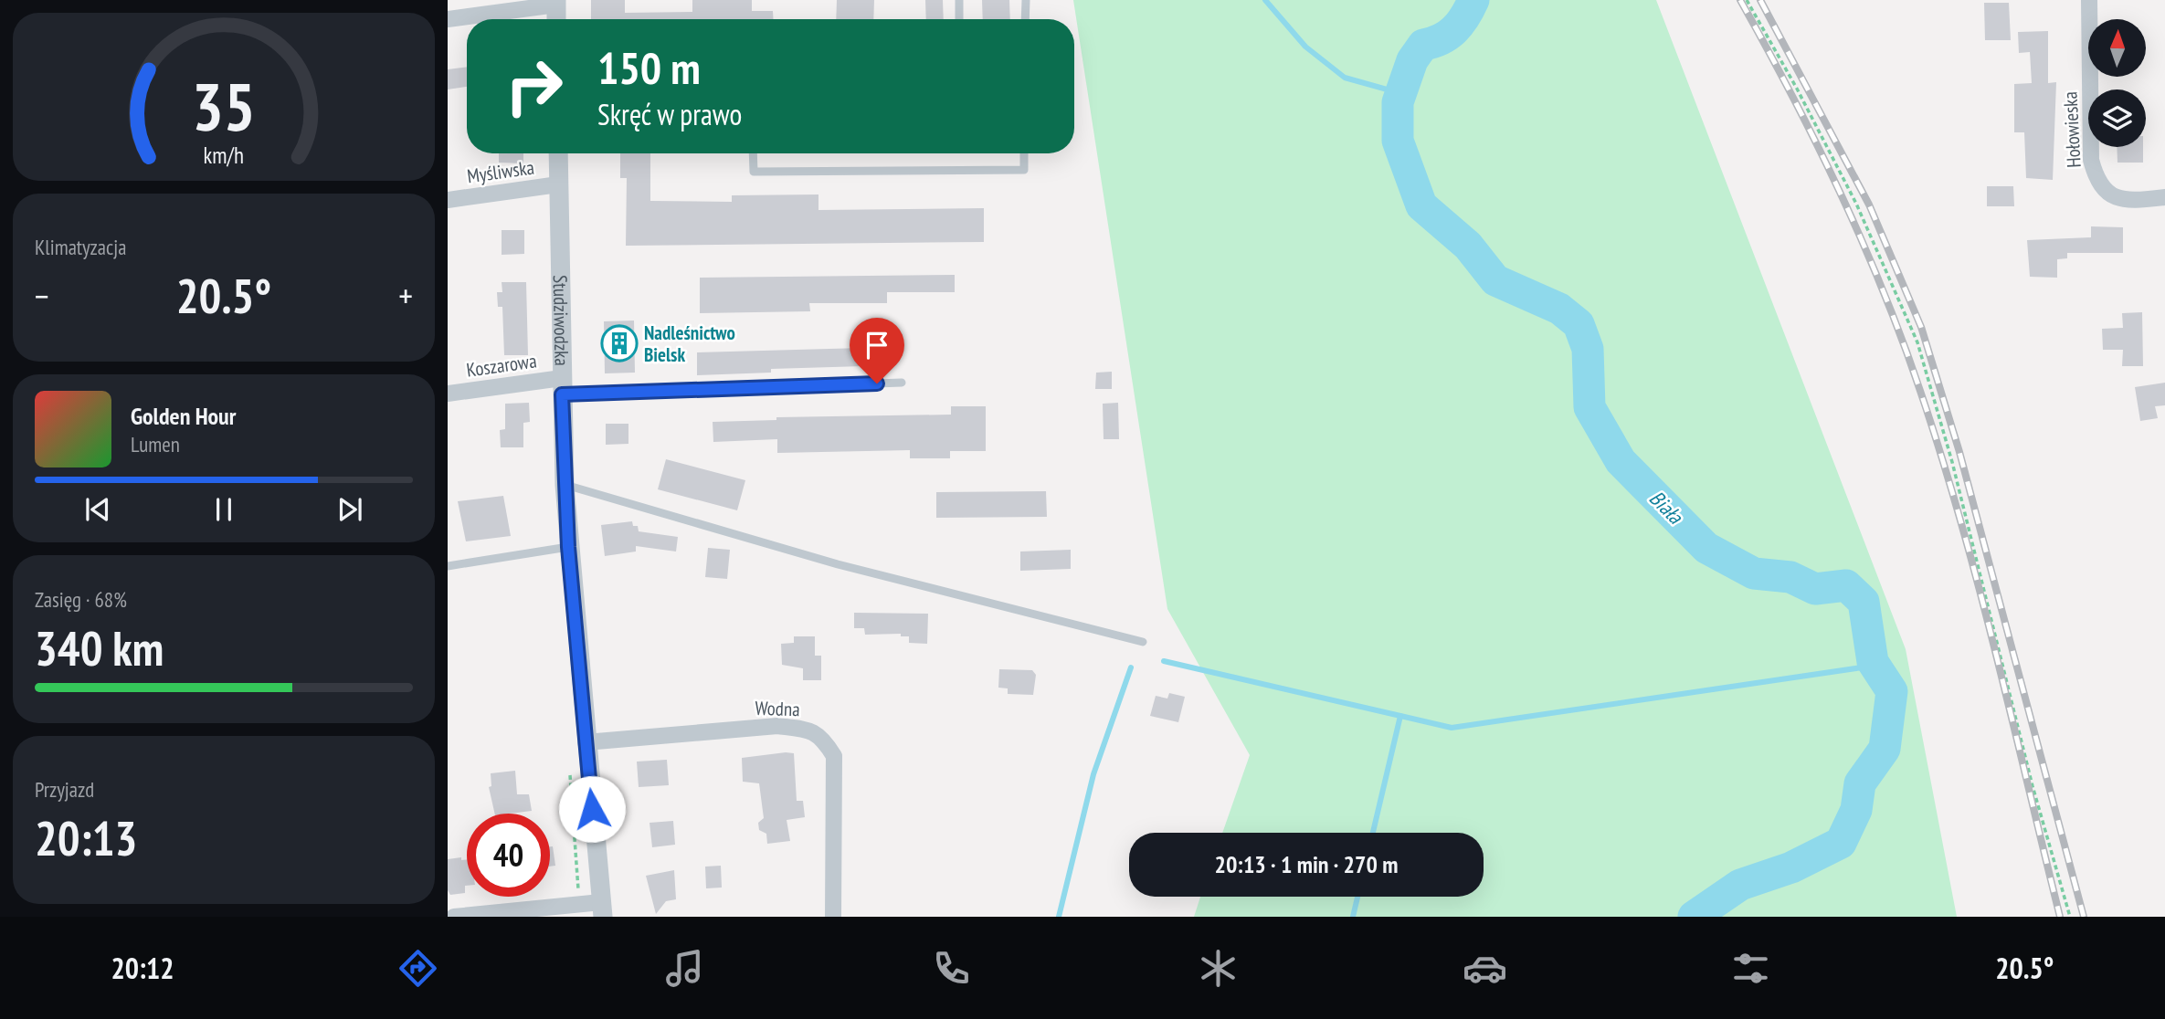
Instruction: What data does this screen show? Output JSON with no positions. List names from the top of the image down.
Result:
{
  "streets": {
    "street": [
      "Hołowieska",
      "Myśliwska",
      "Studziwodzka",
      "Koszarowa",
      "Wodna"
    ]
  },
  "crossings": [
    ["Myśliwska", "Studziwodzka"],
    ["Studziwodzka", "Koszarowa"],
    ["Studziwodzka", "Wodna"]
  ],
  "water": ["Biała"],
  "places": {
    "building": ["Nadleśnictwo Bielsk"]
  },
  "north": "top",
  "page": {
    "turn": ["150 m", "Skręć w prawo"],
    "tile": [
      "Klimatyzacja",
      ["Zasięg · 68%", "340 km"],
      ["Przyjazd", "20:13"]
    ],
    "heat": ["−", "20.5°", "+"],
    "song": ["Golden Hour", "Lumen"],
    "limit": "40",
    "trip": "20:13 · 1 min · 270 m",
    "tabs": ["20:12", "20.5°"],
    "gauge": ["35", "km/h"]
  }
}
